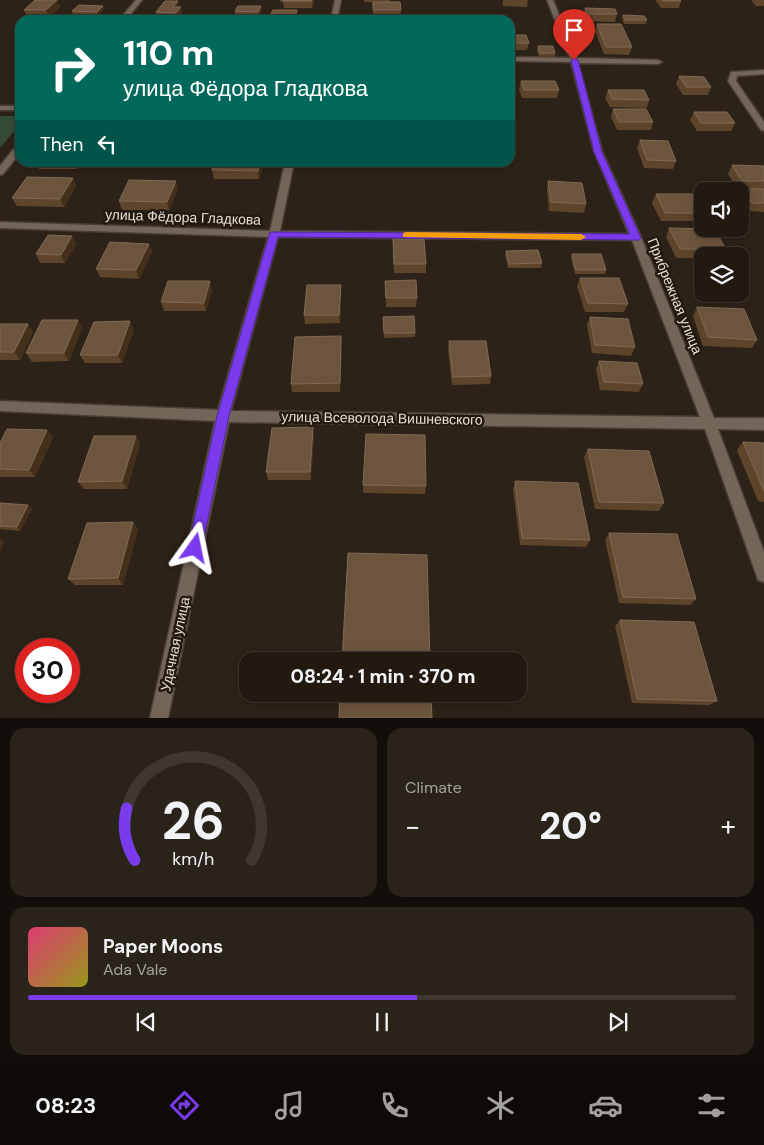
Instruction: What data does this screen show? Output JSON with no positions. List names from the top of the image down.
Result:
{
  "streets": {
    "street": [
      "улица Фёдора Гладкова",
      "Прибрежная улица",
      "улица Всеволода Вишневского",
      "Удачная улица"
    ]
  },
  "crossings": [
    ["улица Фёдора Гладкова", "Прибрежная улица"],
    ["улица Фёдора Гладкова", "Удачная улица"],
    ["Прибрежная улица", "улица Всеволода Вишневского"],
    ["улица Всеволода Вишневского", "Удачная улица"]
  ],
  "page": {
    "turn": ["110 m", "улица Фёдора Гладкова"],
    "then": "Then",
    "limit": "30",
    "trip": "08:24 · 1 min · 370 m",
    "tile": "Climate",
    "heat": ["−", "20°", "+"],
    "song": ["Paper Moons", "Ada Vale"],
    "tabs": "08:23",
    "gauge": ["26", "km/h"]
  }
}
